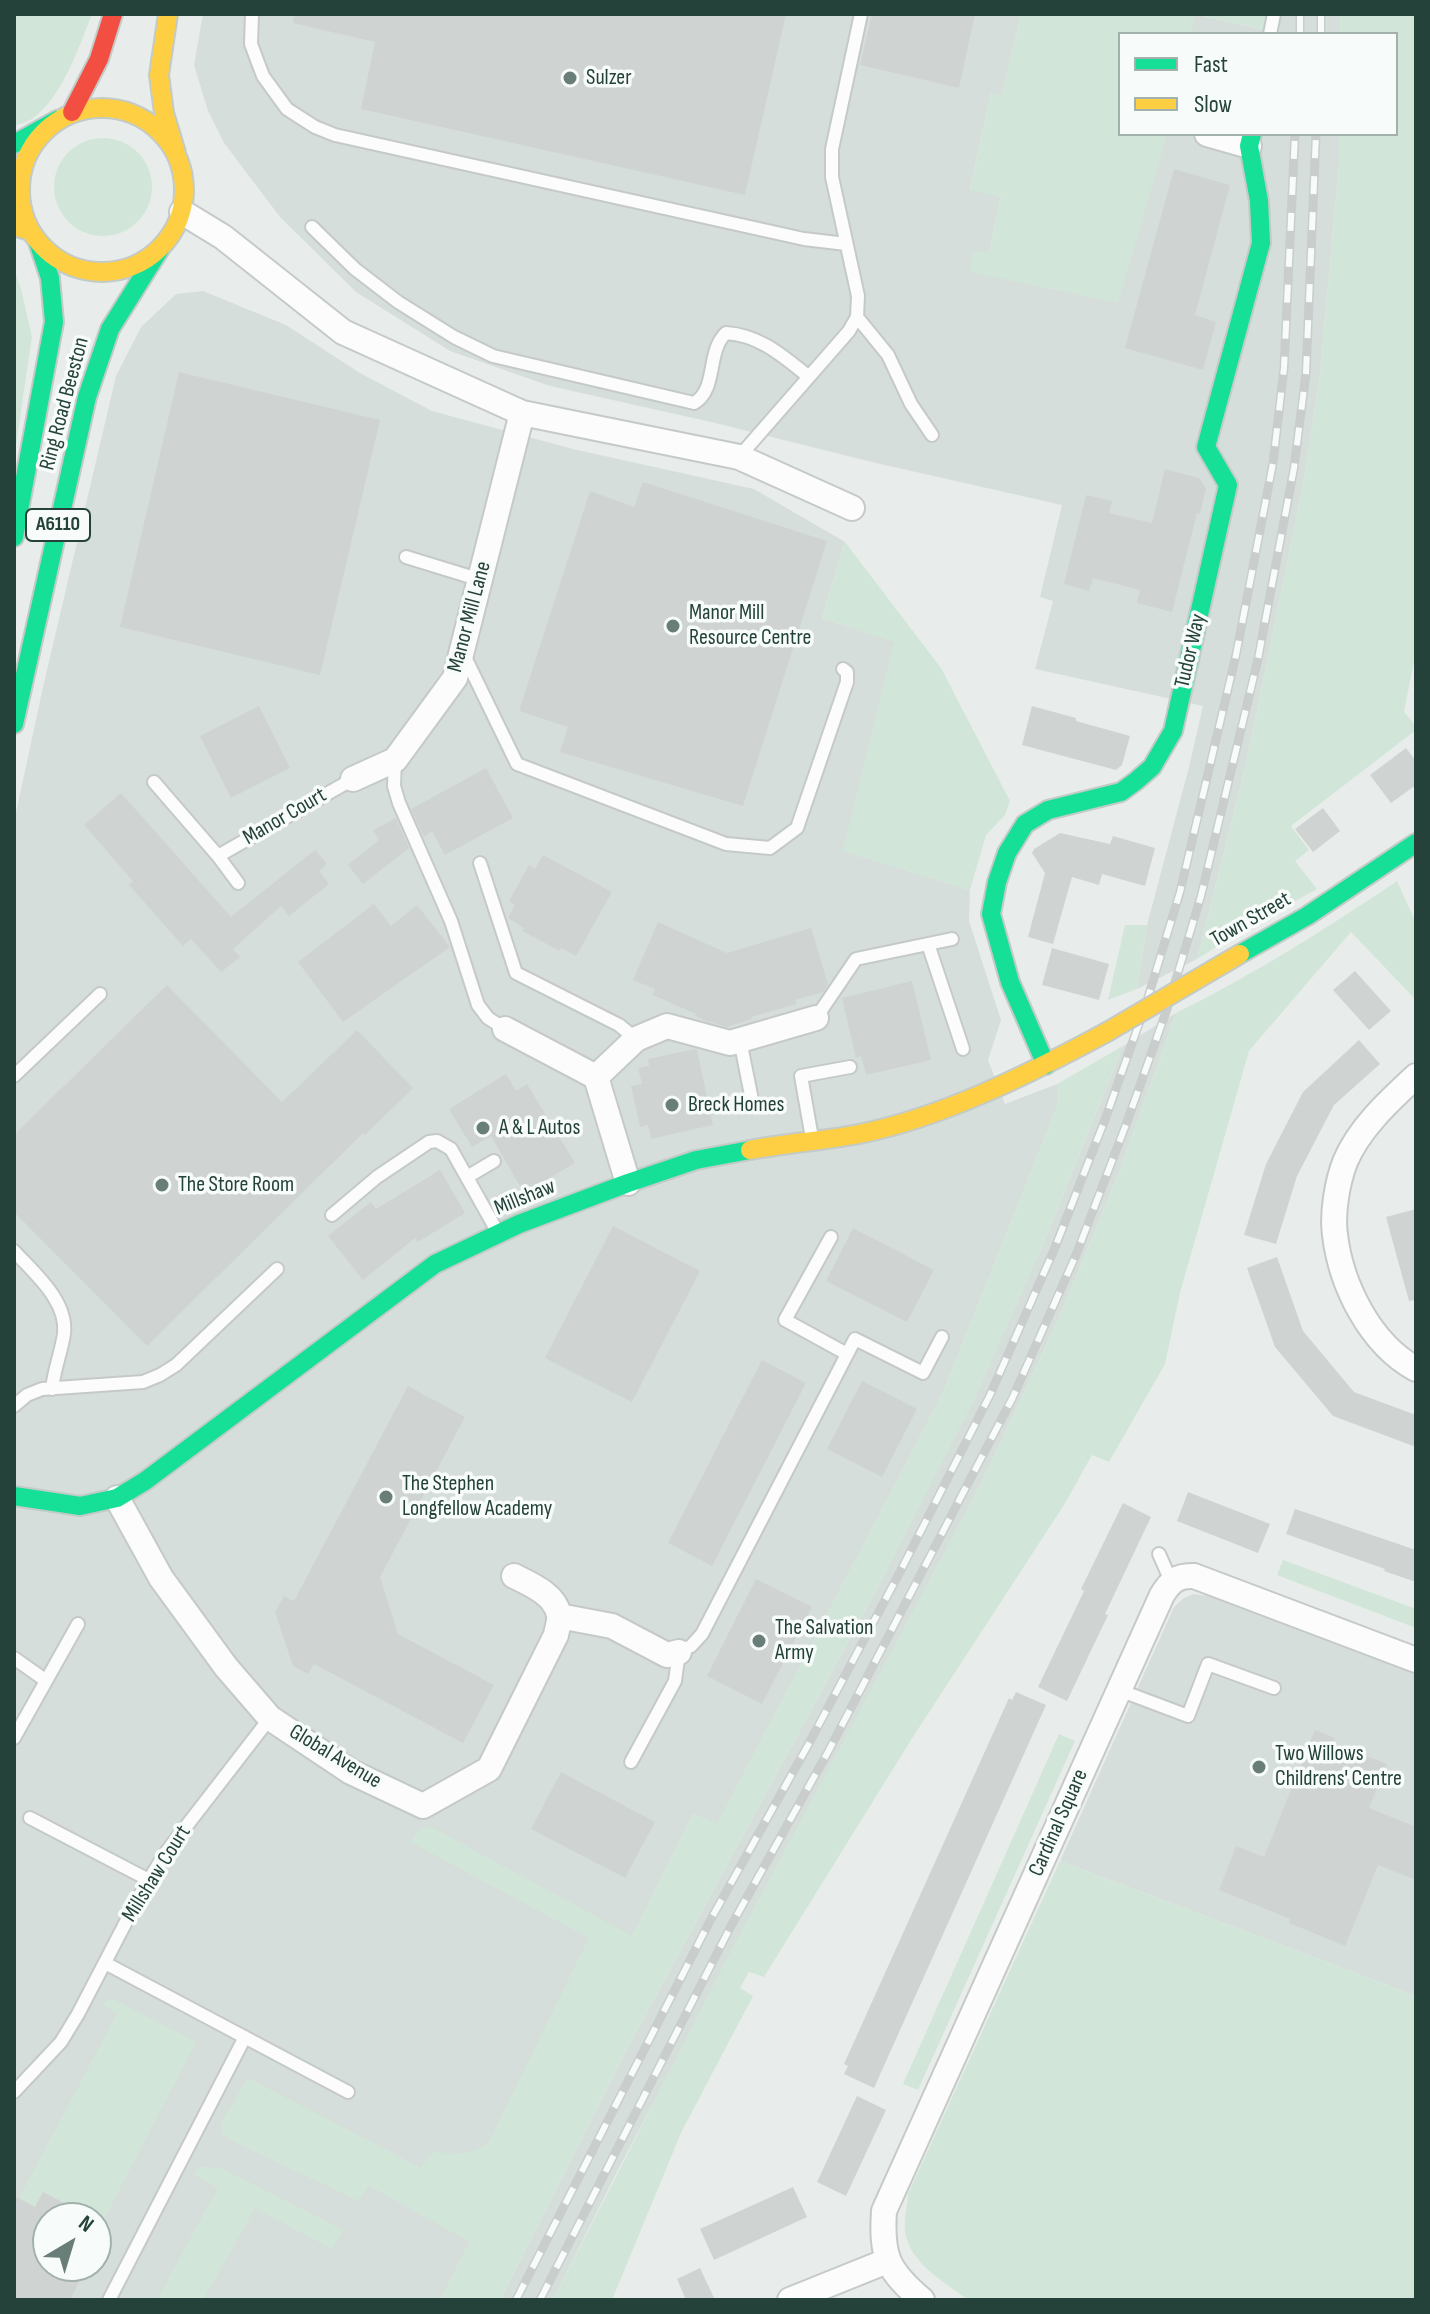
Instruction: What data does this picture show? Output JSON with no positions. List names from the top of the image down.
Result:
{
  "streets": {
    "main road": [
      "Ring Road Beeston",
      "A6110",
      "Tudor Way",
      "Town Street",
      "Millshaw"
    ],
    "street": ["Manor Mill Lane", "Global Avenue", "Cardinal Square"],
    "lane": ["Manor Court", "Millshaw Court"]
  },
  "crossings": [
    ["Manor Mill Lane", "Manor Court"],
    ["Tudor Way", "Millshaw"],
    ["Town Street", "Millshaw"],
    ["Millshaw", "Global Avenue"],
    ["Global Avenue", "Millshaw Court"]
  ],
  "places": [
    "Sulzer",
    "Manor Mill Resource Centre",
    "Breck Homes",
    "A & L Autos",
    "The Store Room",
    "The Stephen Longfellow Academy",
    "The Salvation Army",
    "Two Willows Childrens' Centre"
  ],
  "legend": ["Fast", "Slow"],
  "north": "top right"
}
